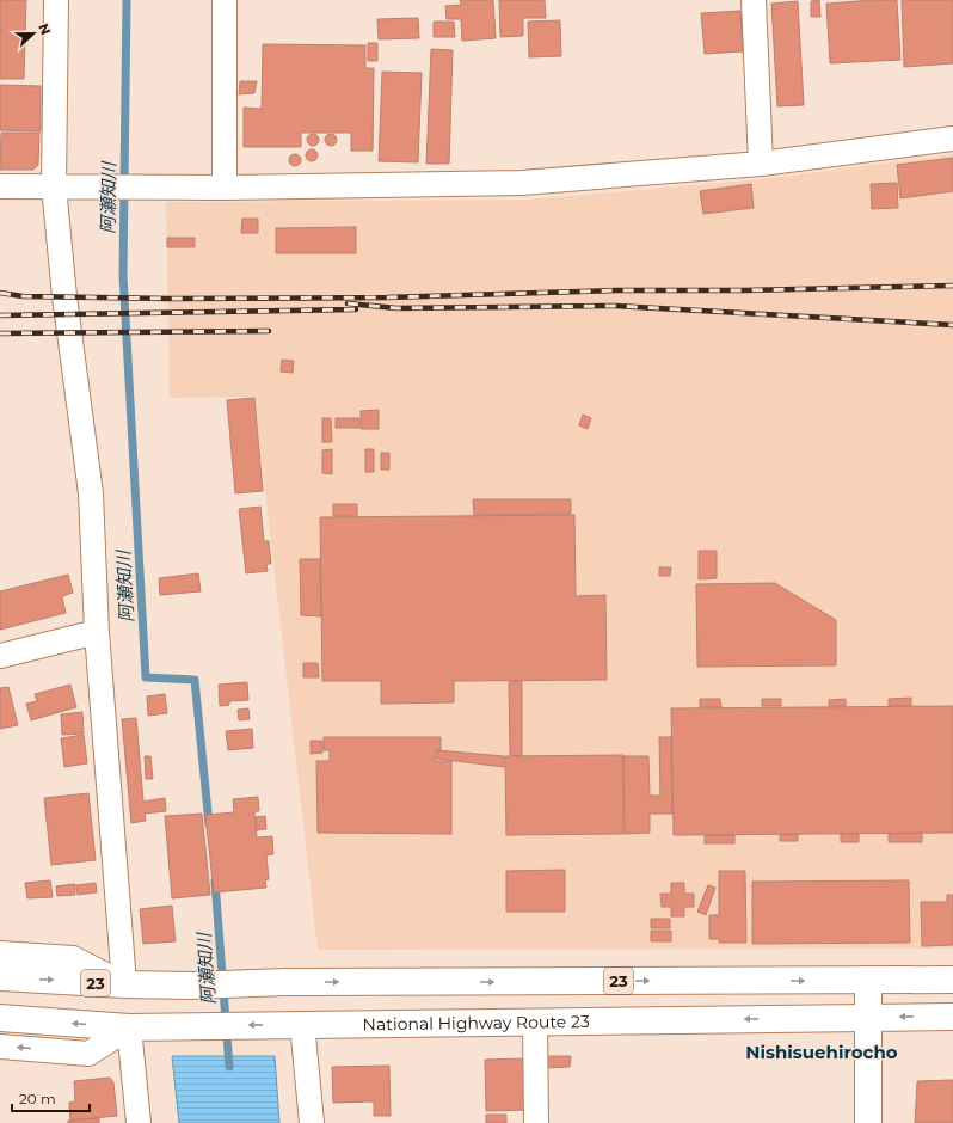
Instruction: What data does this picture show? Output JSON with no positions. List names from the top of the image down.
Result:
{
  "streets": {
    "main road": ["23", "National Highway Route 23"]
  },
  "districts": ["Nishisuehirocho"],
  "water": ["阿瀬知川"],
  "scale_bar": "20 m",
  "north": "right"
}
